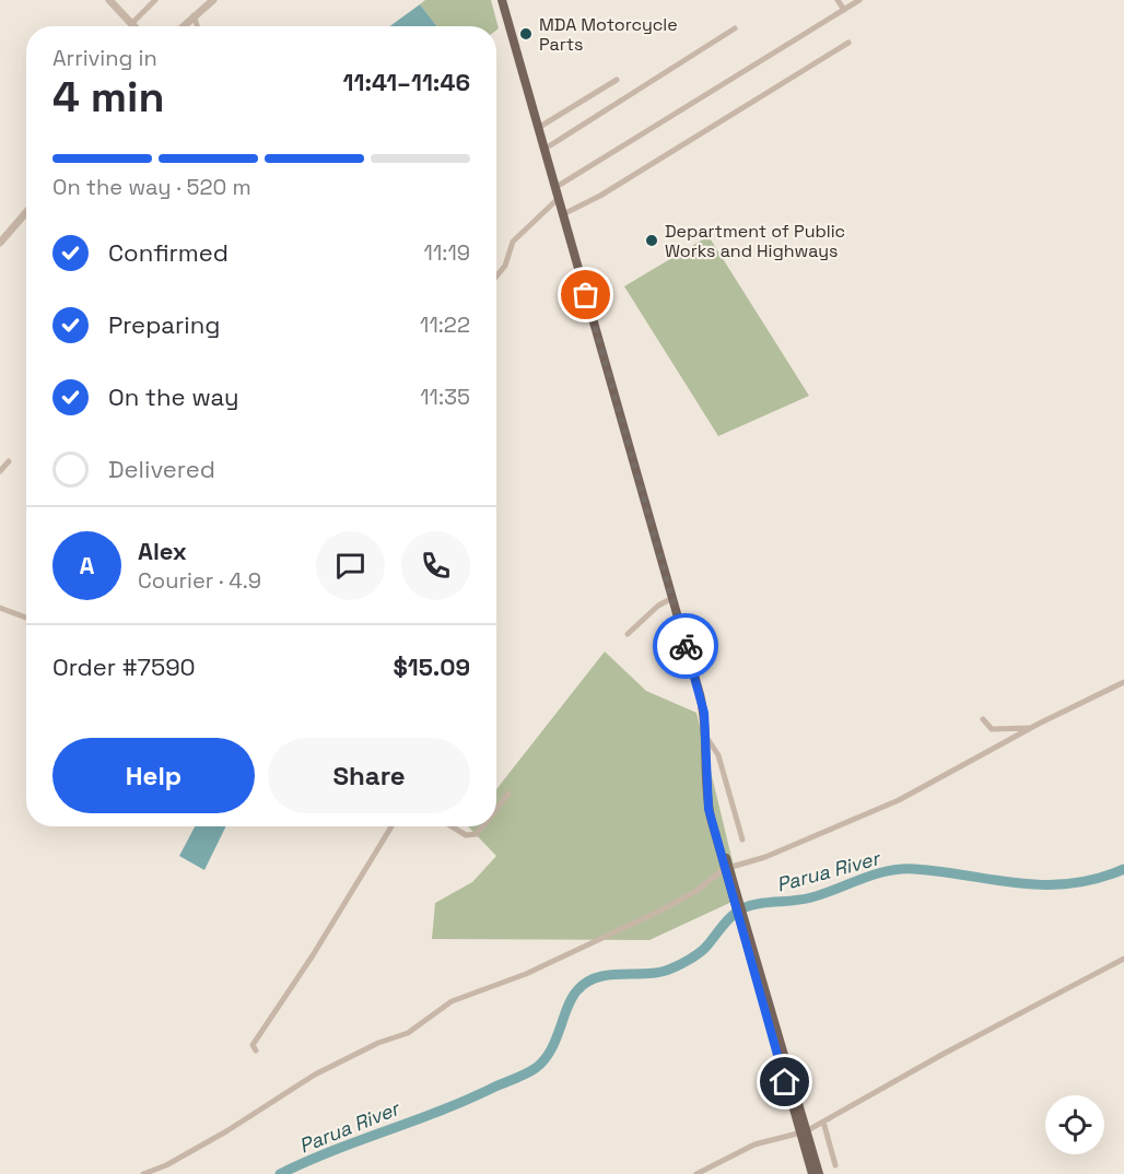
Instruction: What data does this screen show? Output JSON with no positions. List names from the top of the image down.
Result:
{
  "water": ["Parua River"],
  "places": ["MDA Motorcycle Parts", "Department of Public Works and Highways"],
  "page": {
    "heading": ["4 min", "Arriving in", "11:41–11:46"],
    "panel": [
      "Alex",
      "Courier · 4.9",
      "Order #7590",
      "$15.09"
    ],
    "bar": "On the way · 520 m",
    "list": [
      ["Confirmed", "11:19"],
      ["Preparing", "11:22"],
      ["On the way", "11:35"],
      "Delivered"
    ],
    "round": "A",
    "buttons": ["Help", "Share"]
  }
}
